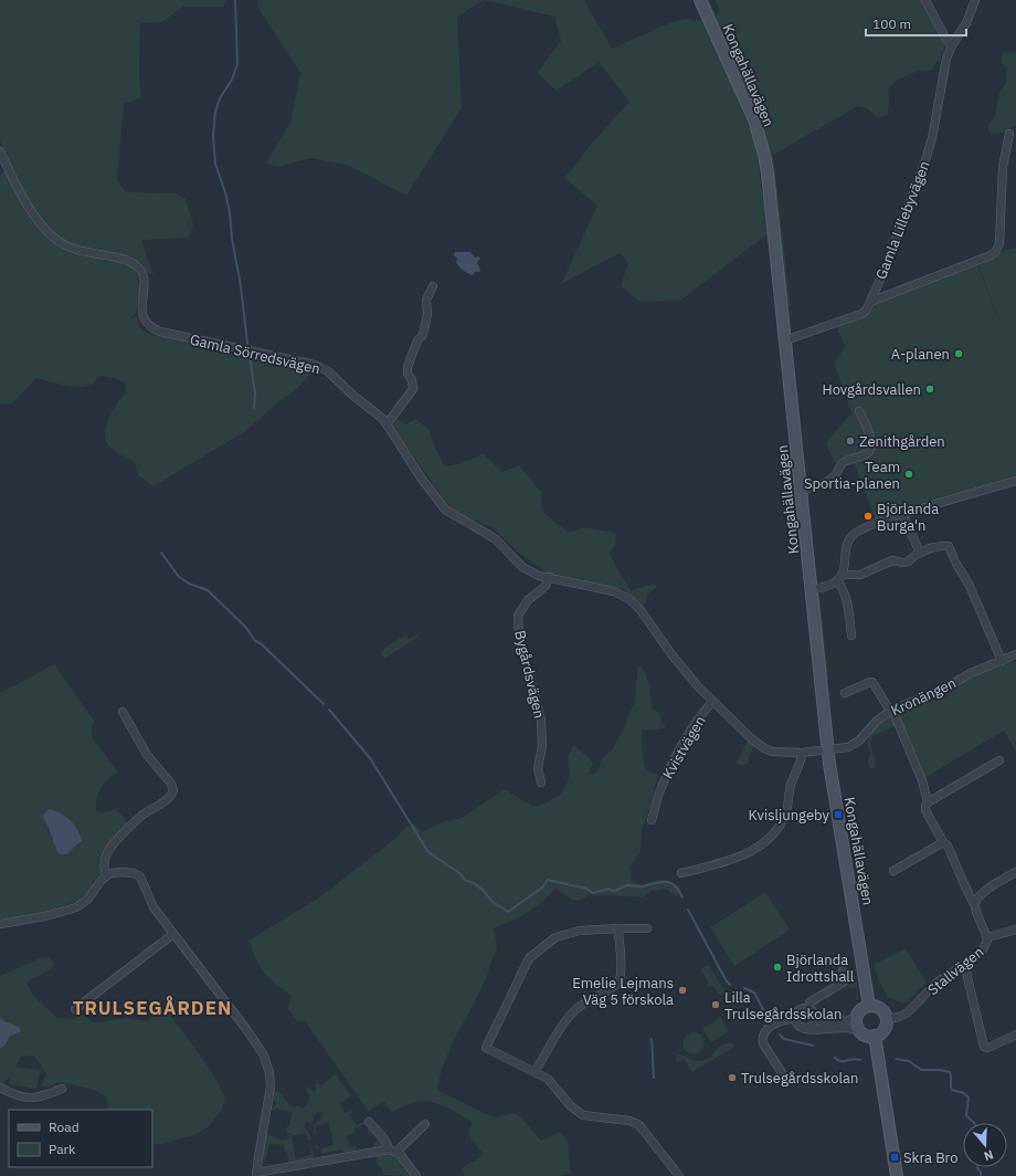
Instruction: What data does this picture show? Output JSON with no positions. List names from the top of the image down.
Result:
{
  "streets": {
    "street": [
      "Kongahällavägen",
      "Gamla Lillebyvägen",
      "Gamla Sörredsvägen",
      "Bygårdsvägen",
      "Kronängen",
      "Kvistvägen",
      "Stallvägen"
    ]
  },
  "crossings": [
    ["Kongahällavägen", "Gamla Lillebyvägen"],
    ["Kongahällavägen", "Gamla Sörredsvägen"],
    ["Kongahällavägen", "Kronängen"],
    ["Kongahällavägen", "Stallvägen"],
    ["Gamla Sörredsvägen", "Bygårdsvägen"],
    ["Gamla Sörredsvägen", "Kronängen"],
    ["Gamla Sörredsvägen", "Kvistvägen"],
    ["Kronängen", "Stallvägen"]
  ],
  "districts": ["TRULSEGÅRDEN"],
  "places": {
    "other": [
      "A-planen",
      "Hovgårdsvallen",
      "Zenithgården",
      "Team Sportia-planen",
      "Björlanda Burga'n",
      "Björlanda Idrottshall",
      "Emelie Lejmans Väg 5 förskola",
      "Lilla Trulsegårdsskolan",
      "Trulsegårdsskolan"
    ],
    "transit": ["Kvisljungeby", "Skra Bro"]
  },
  "legend": ["Road", "Park"],
  "scale_bar": "100 m",
  "north": "bottom"
}
